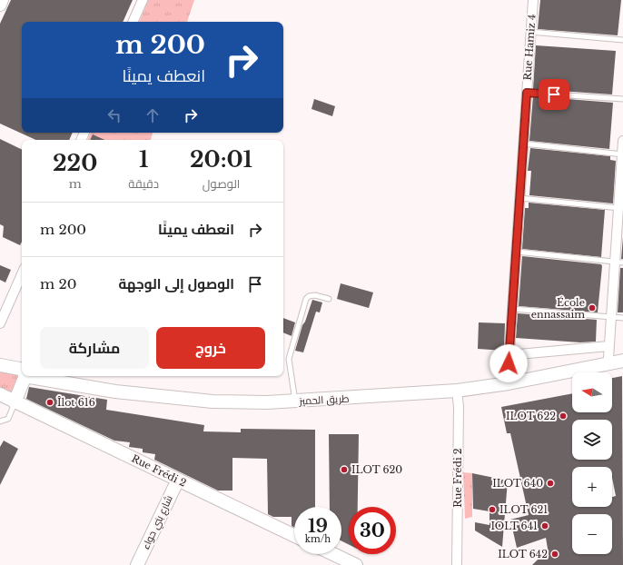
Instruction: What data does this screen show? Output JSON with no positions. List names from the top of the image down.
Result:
{
  "streets": {
    "main road": ["طريق الحميز", "Rue Frédi 2", "شارع بني حواء"],
    "street": ["Rue Hamiz 4"]
  },
  "crossings": [
    ["Rue Hamiz 4", "طريق الحميز"],
    ["طريق الحميز", "Rue Frédi 2"],
    ["Rue Frédi 2", "شارع بني حواء"]
  ],
  "places": [
    "École ennassaim",
    "Îlot 616",
    "ILOT 622",
    "ILOT 620",
    "ILOT 640",
    "ILOT 621",
    "IOLT 641",
    "ILOT 642"
  ],
  "north": "left",
  "page": {
    "turn": ["200 m", "انعطف يمينًا"],
    "eta": [
      "20:01",
      "الوصول",
      "1",
      "دقيقة",
      "220",
      "m"
    ],
    "list": [
      {
        "name": "انعطف يمينًا",
        "value": "200 m"
      },
      {
        "name": "الوصول إلى الوجهة",
        "value": "20 m"
      }
    ],
    "buttons": ["خروج", "مشاركة"],
    "map_buttons": ["+", "−"],
    "speed": "19 km/h",
    "limit": "30"
  }
}
